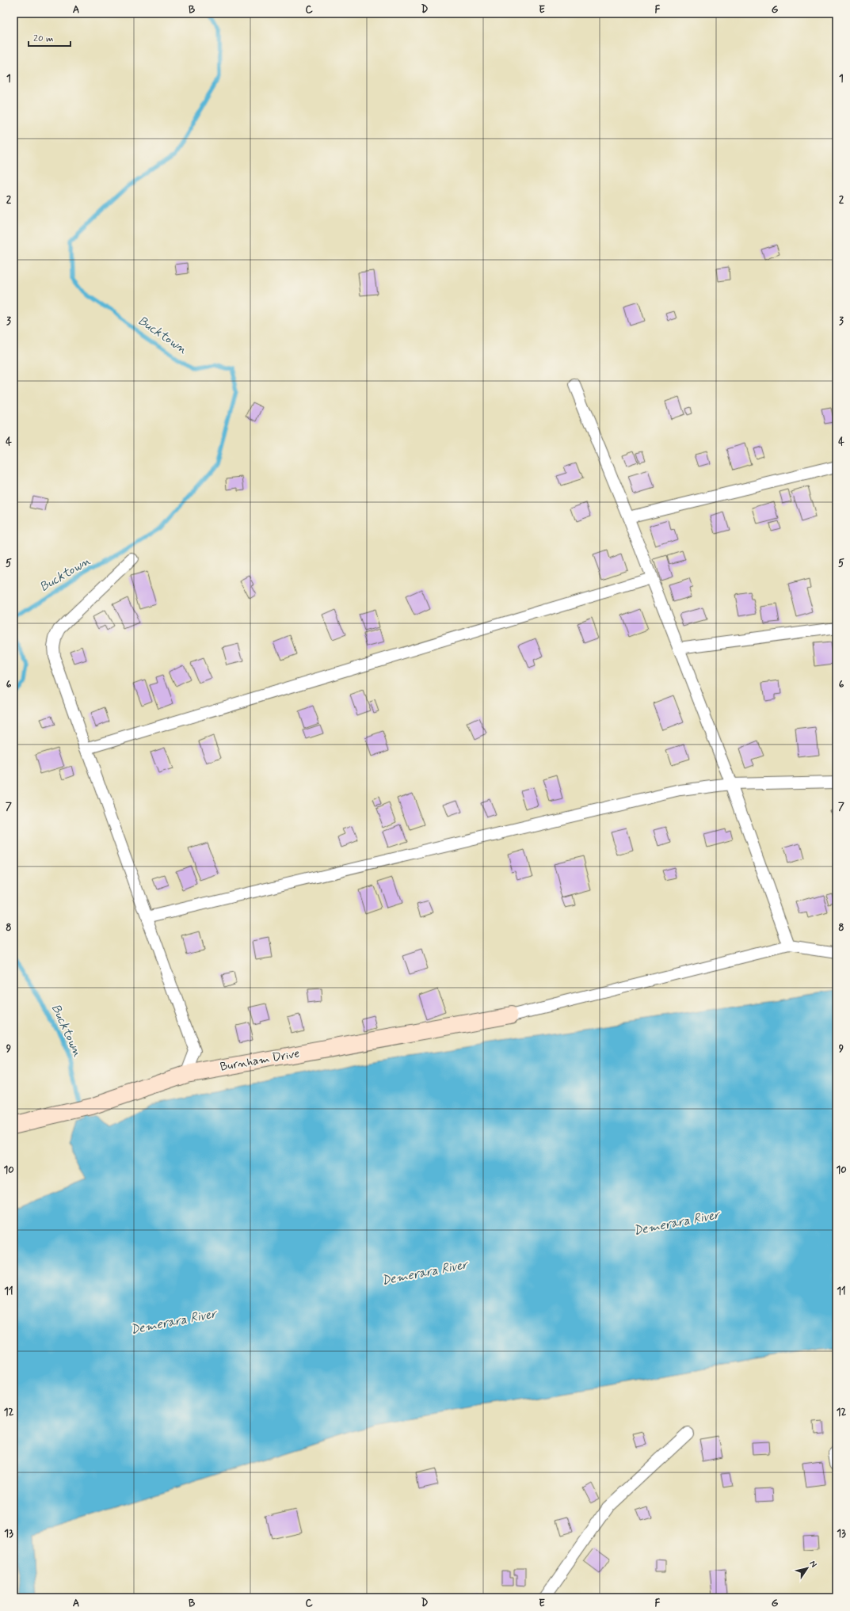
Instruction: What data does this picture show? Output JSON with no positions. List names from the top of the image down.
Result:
{
  "streets": {
    "street": ["Burnham Drive"]
  },
  "water": ["Bucktown", "Demerara River"],
  "scale_bar": "20 m",
  "north": "top right",
  "grid": {
    "columns": [
      "A",
      "B",
      "C",
      "D",
      "E",
      "F",
      "G"
    ],
    "rows": [
      "1",
      "2",
      "3",
      "4",
      "5",
      "6",
      "7",
      "8",
      "9",
      "10",
      "11",
      "12",
      "13"
    ]
  }
}
